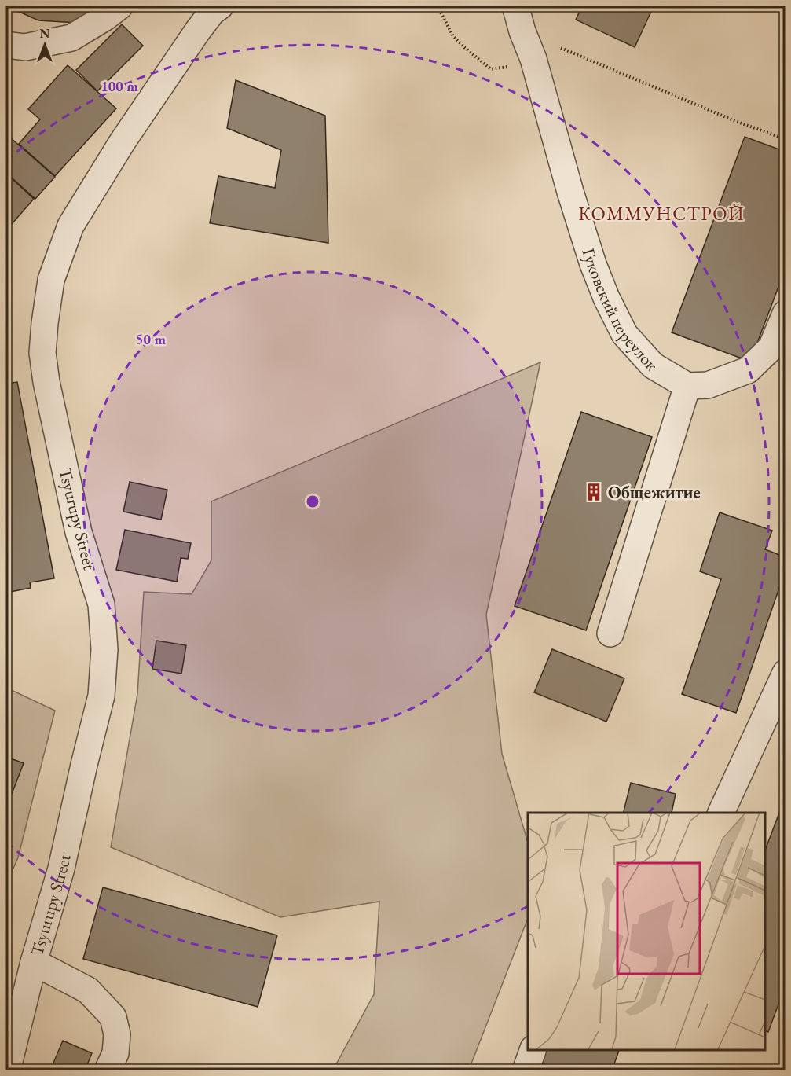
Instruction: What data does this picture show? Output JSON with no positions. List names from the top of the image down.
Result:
{
  "streets": {
    "street": ["Гуковский переулок", "Tsyurupy Street"]
  },
  "districts": ["КОММУНСТРОЙ"],
  "places": {
    "building": ["Общежитие"]
  },
  "north": "top",
  "rings": ["100 m", "50 m"]
}
